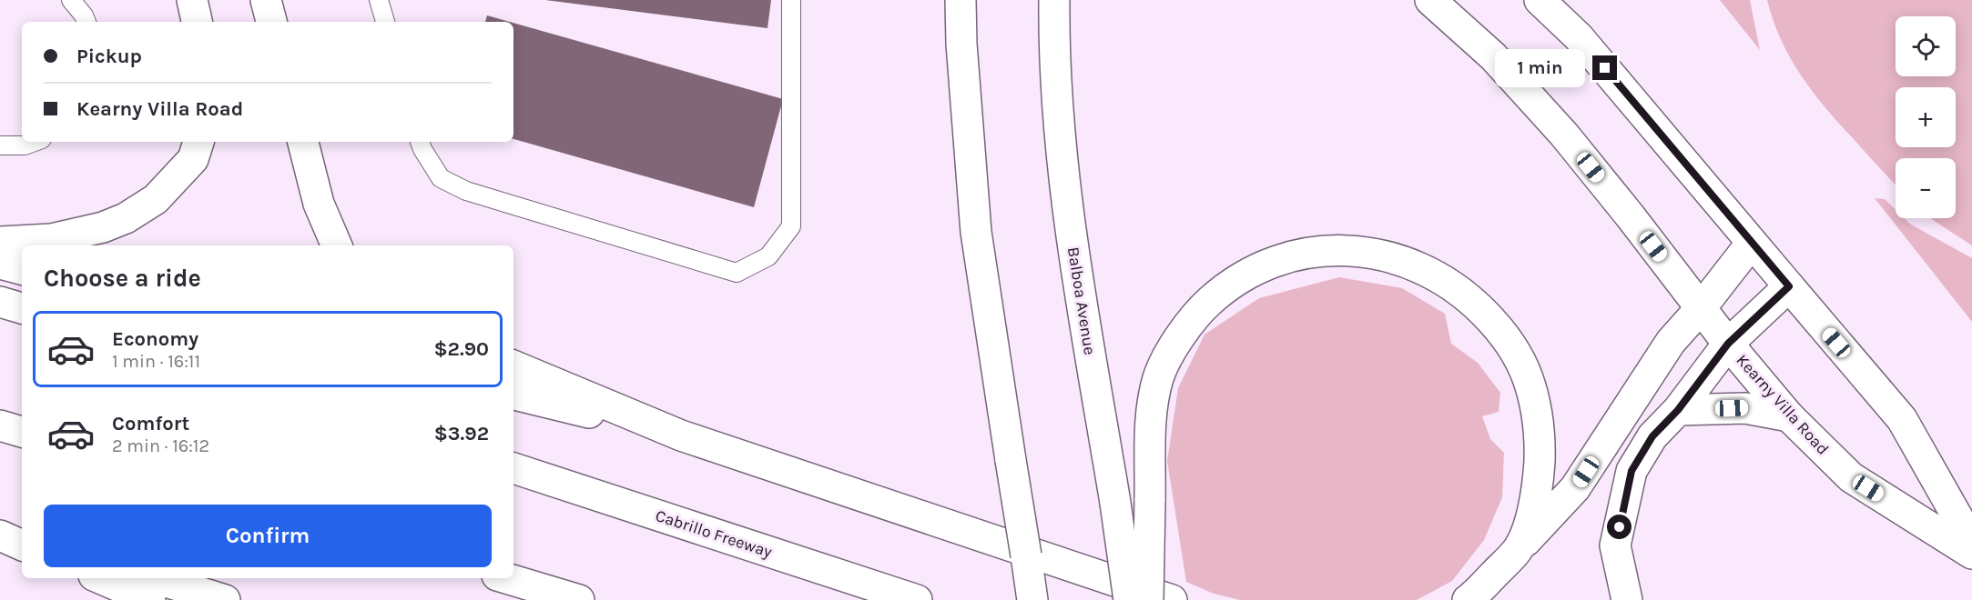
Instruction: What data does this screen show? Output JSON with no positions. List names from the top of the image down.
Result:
{
  "streets": {
    "main road": ["Balboa Avenue", "Kearny Villa Road", "Cabrillo Freeway"]
  },
  "page": {
    "map_buttons": ["+", "−"],
    "banner": ["Pickup", "Kearny Villa Road"],
    "bubble": "1 min",
    "heading": "Choose a ride",
    "list": [
      {
        "name": "Economy",
        "note": "1 min · 16:11",
        "value": "$2.90"
      },
      {
        "name": "Comfort",
        "note": "2 min · 16:12",
        "value": "$3.92"
      }
    ],
    "buttons": "Confirm"
  }
}
